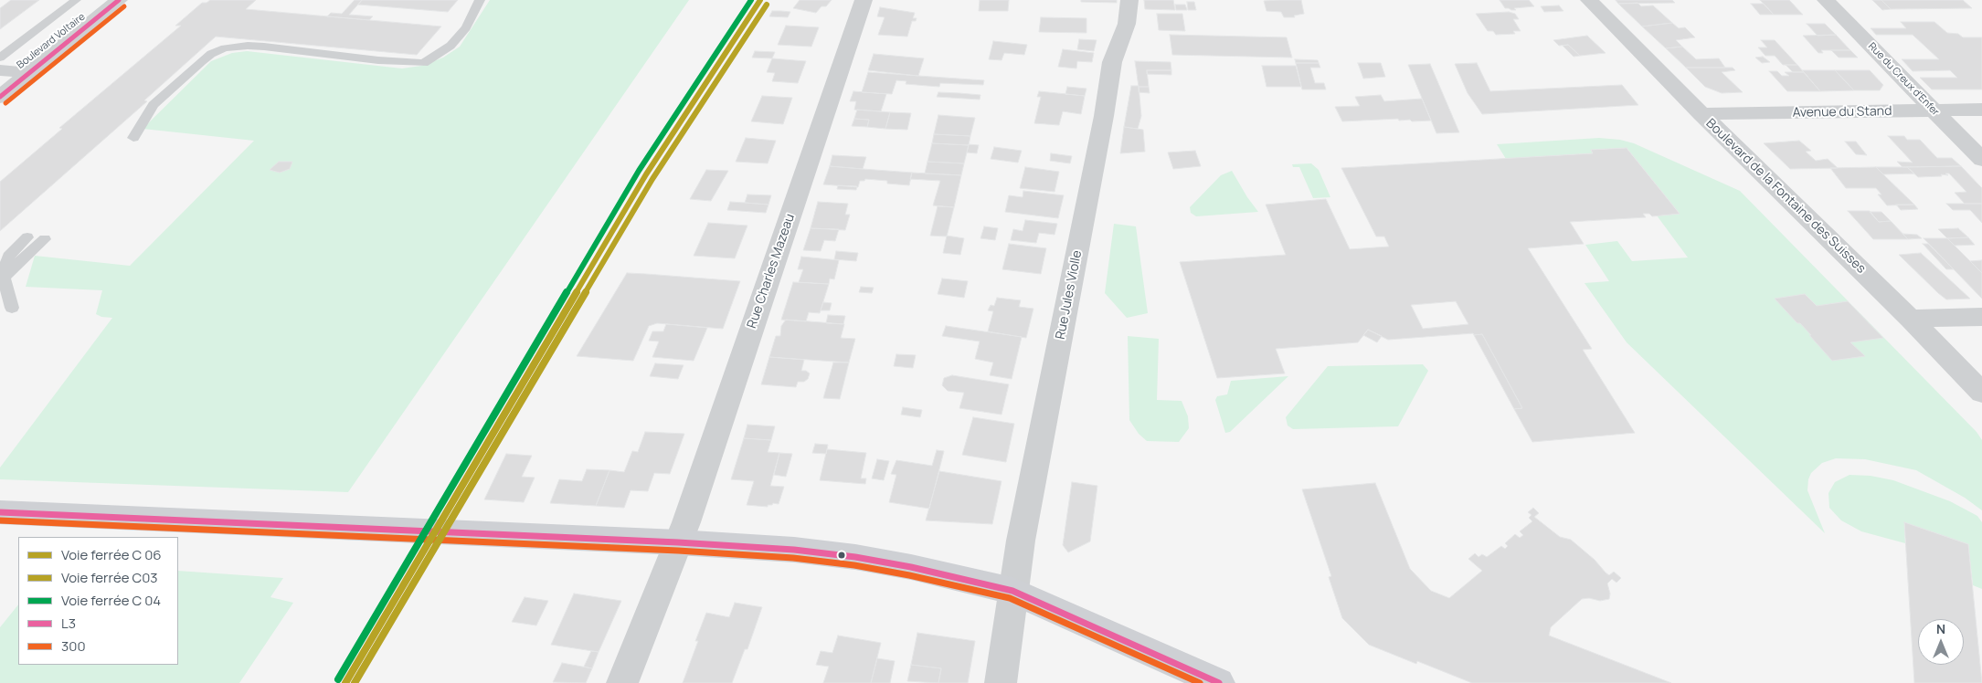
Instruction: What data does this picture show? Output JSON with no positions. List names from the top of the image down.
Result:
{
  "streets": {
    "street": [
      "Boulevard Voltaire",
      "Rue du Creux d'Enfer",
      "Avenue du Stand",
      "Boulevard de la Fontaine des Suisses",
      "Rue Charles Mazeau",
      "Rue Jules Violle"
    ]
  },
  "crossings": [
    ["Rue du Creux d'Enfer", "Avenue du Stand"],
    ["Avenue du Stand", "Boulevard de la Fontaine des Suisses"]
  ],
  "lines": ["transit line L3", "rail line C03", "transit line 300"],
  "legend": [
    "Voie ferrée C 06",
    "Voie ferrée C03",
    "Voie ferrée C 04",
    "L3",
    "300"
  ],
  "north": "top"
}
